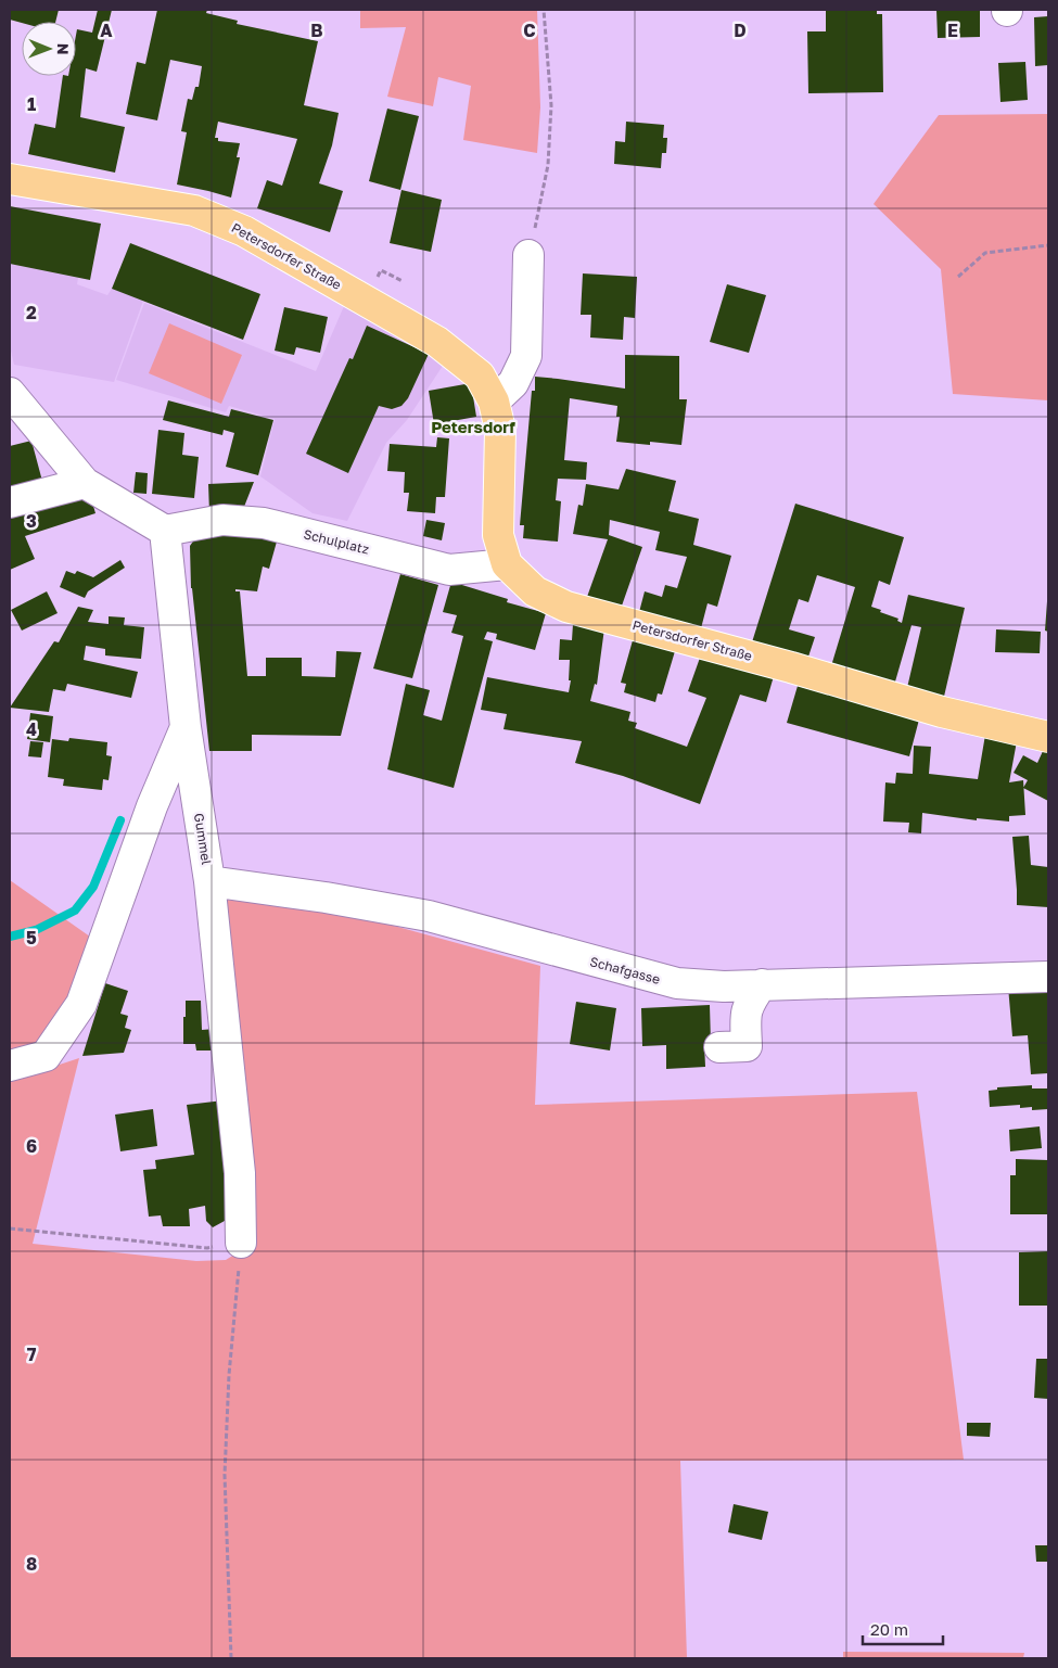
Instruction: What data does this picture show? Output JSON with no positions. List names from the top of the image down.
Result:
{
  "streets": {
    "main road": ["Petersdorfer Straße"],
    "street": ["Schulplatz", "Gummel", "Schafgasse"]
  },
  "crossings": [
    ["Petersdorfer Straße", "Schulplatz"],
    ["Schulplatz", "Gummel"],
    ["Gummel", "Schafgasse"]
  ],
  "districts": ["Petersdorf"],
  "scale_bar": "20 m",
  "north": "right",
  "grid": {
    "columns": [
      "A",
      "B",
      "C",
      "D",
      "E"
    ],
    "rows": [
      "1",
      "2",
      "3",
      "4",
      "5",
      "6",
      "7",
      "8"
    ]
  }
}
